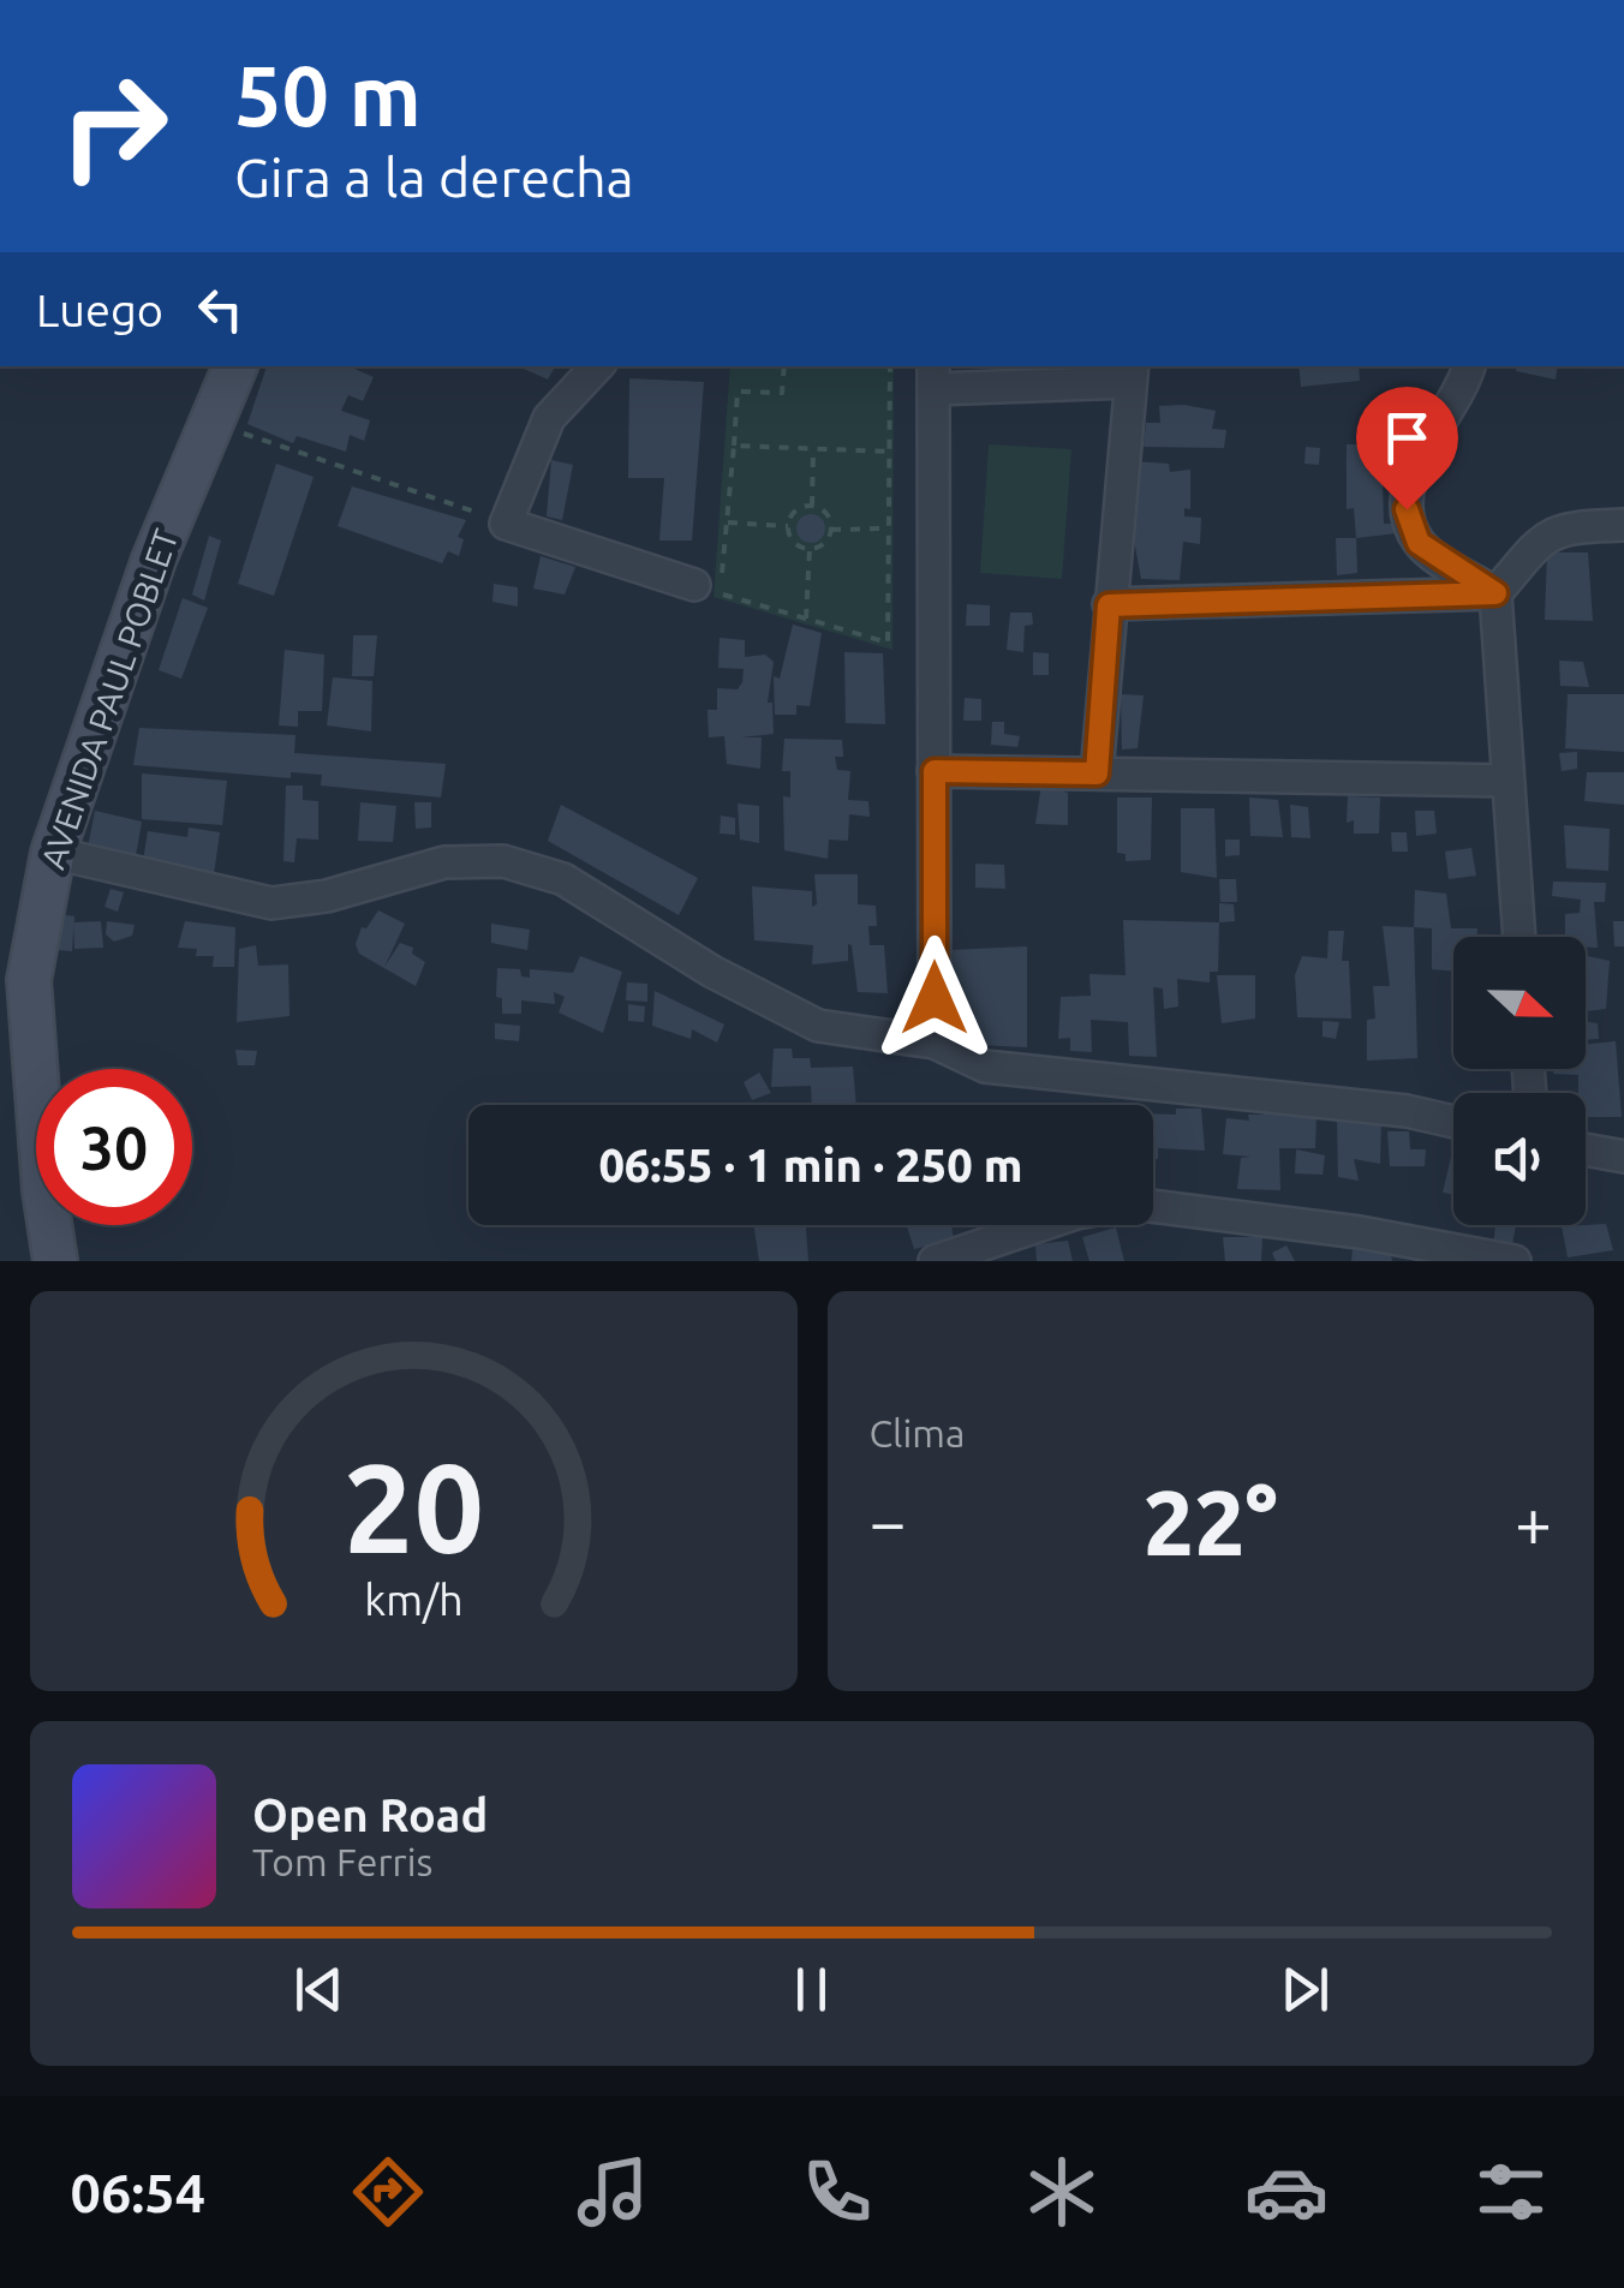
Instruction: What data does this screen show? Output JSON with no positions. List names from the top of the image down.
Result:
{
  "streets": {
    "main road": ["AVENIDA PAUL POBLET"]
  },
  "north": "right",
  "page": {
    "turn": ["50 m", "Gira a la derecha"],
    "then": "Luego",
    "limit": "30",
    "trip": "06:55 · 1 min · 250 m",
    "tile": "Clima",
    "heat": ["−", "22°", "+"],
    "song": ["Open Road", "Tom Ferris"],
    "tabs": "06:54",
    "gauge": ["20", "km/h"]
  }
}
